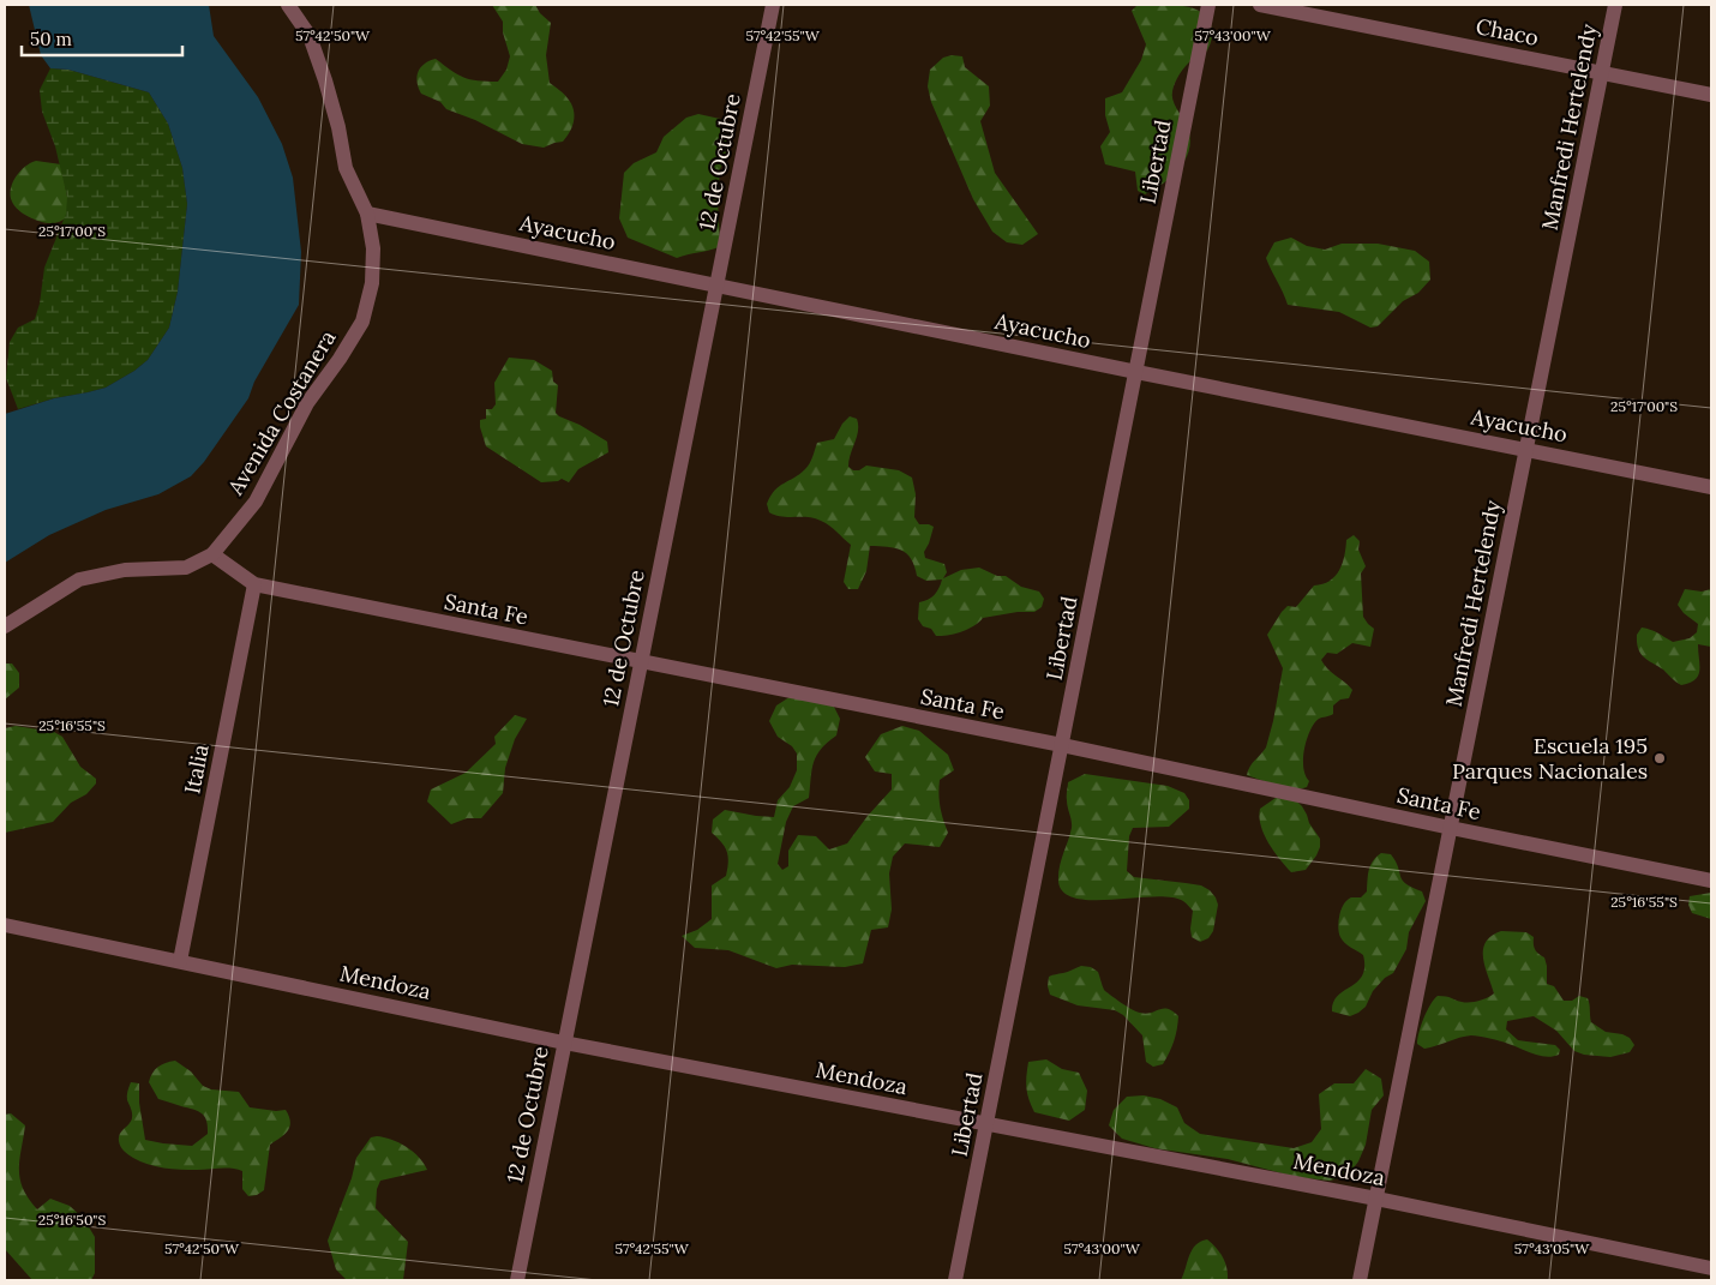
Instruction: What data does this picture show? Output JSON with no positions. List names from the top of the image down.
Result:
{
  "streets": {
    "street": [
      "Chaco",
      "Manfredi Hertelendy",
      "12 de Octubre",
      "Libertad",
      "Ayacucho",
      "Avenida Costanera",
      "Santa Fe",
      "Italia",
      "Mendoza"
    ]
  },
  "crossings": [
    ["Chaco", "Manfredi Hertelendy"],
    ["Manfredi Hertelendy", "Ayacucho"],
    ["Manfredi Hertelendy", "Santa Fe"],
    ["Manfredi Hertelendy", "Mendoza"],
    ["12 de Octubre", "Ayacucho"],
    ["12 de Octubre", "Santa Fe"],
    ["12 de Octubre", "Mendoza"],
    ["Libertad", "Ayacucho"],
    ["Libertad", "Santa Fe"],
    ["Libertad", "Mendoza"],
    ["Ayacucho", "Avenida Costanera"],
    ["Avenida Costanera", "Santa Fe"],
    ["Santa Fe", "Italia"],
    ["Italia", "Mendoza"]
  ],
  "places": ["Escuela 195 Parques Nacionales"],
  "scale_bar": "50 m",
  "coordinates": [
    "57°42'50\"W",
    "57°42'55\"W",
    "57°43'00\"W",
    "25°17'00\"S",
    "25°16'55\"S",
    "25°16'50\"S",
    "57°43'05\"W"
  ]
}
